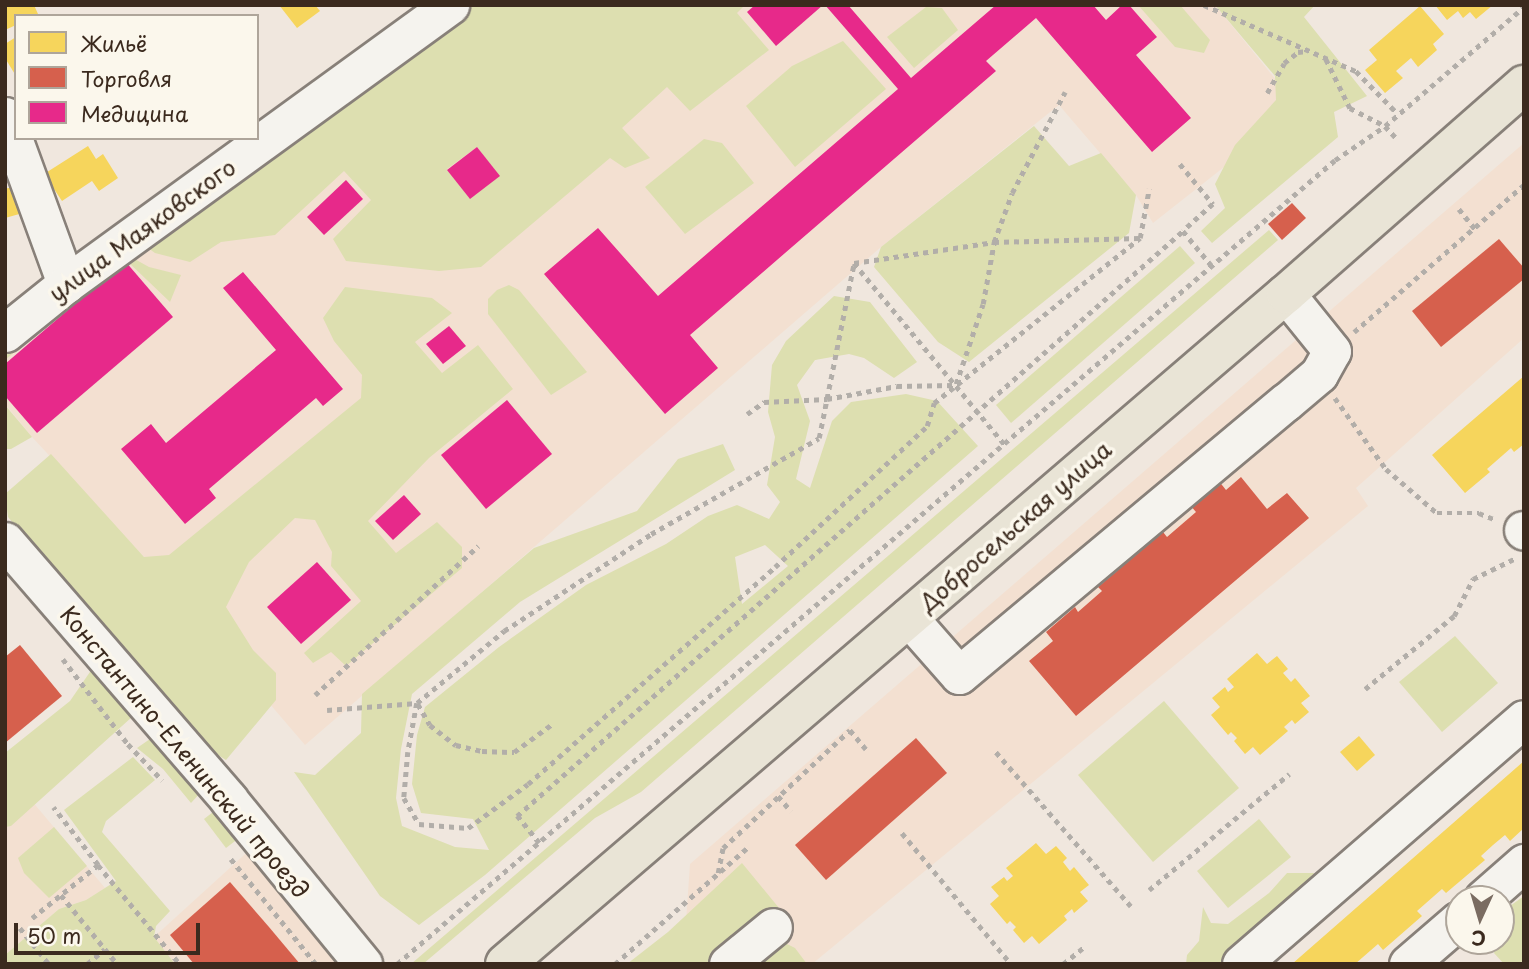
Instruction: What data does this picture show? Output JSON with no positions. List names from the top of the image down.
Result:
{
  "streets": {
    "main road": ["Добросельская улица"],
    "street": ["улица Маяковского", "Константино-Еленинский проезд"]
  },
  "legend": ["Жильё", "Торговля", "Медицина"],
  "scale_bar": "50 m",
  "north": "bottom"
}
